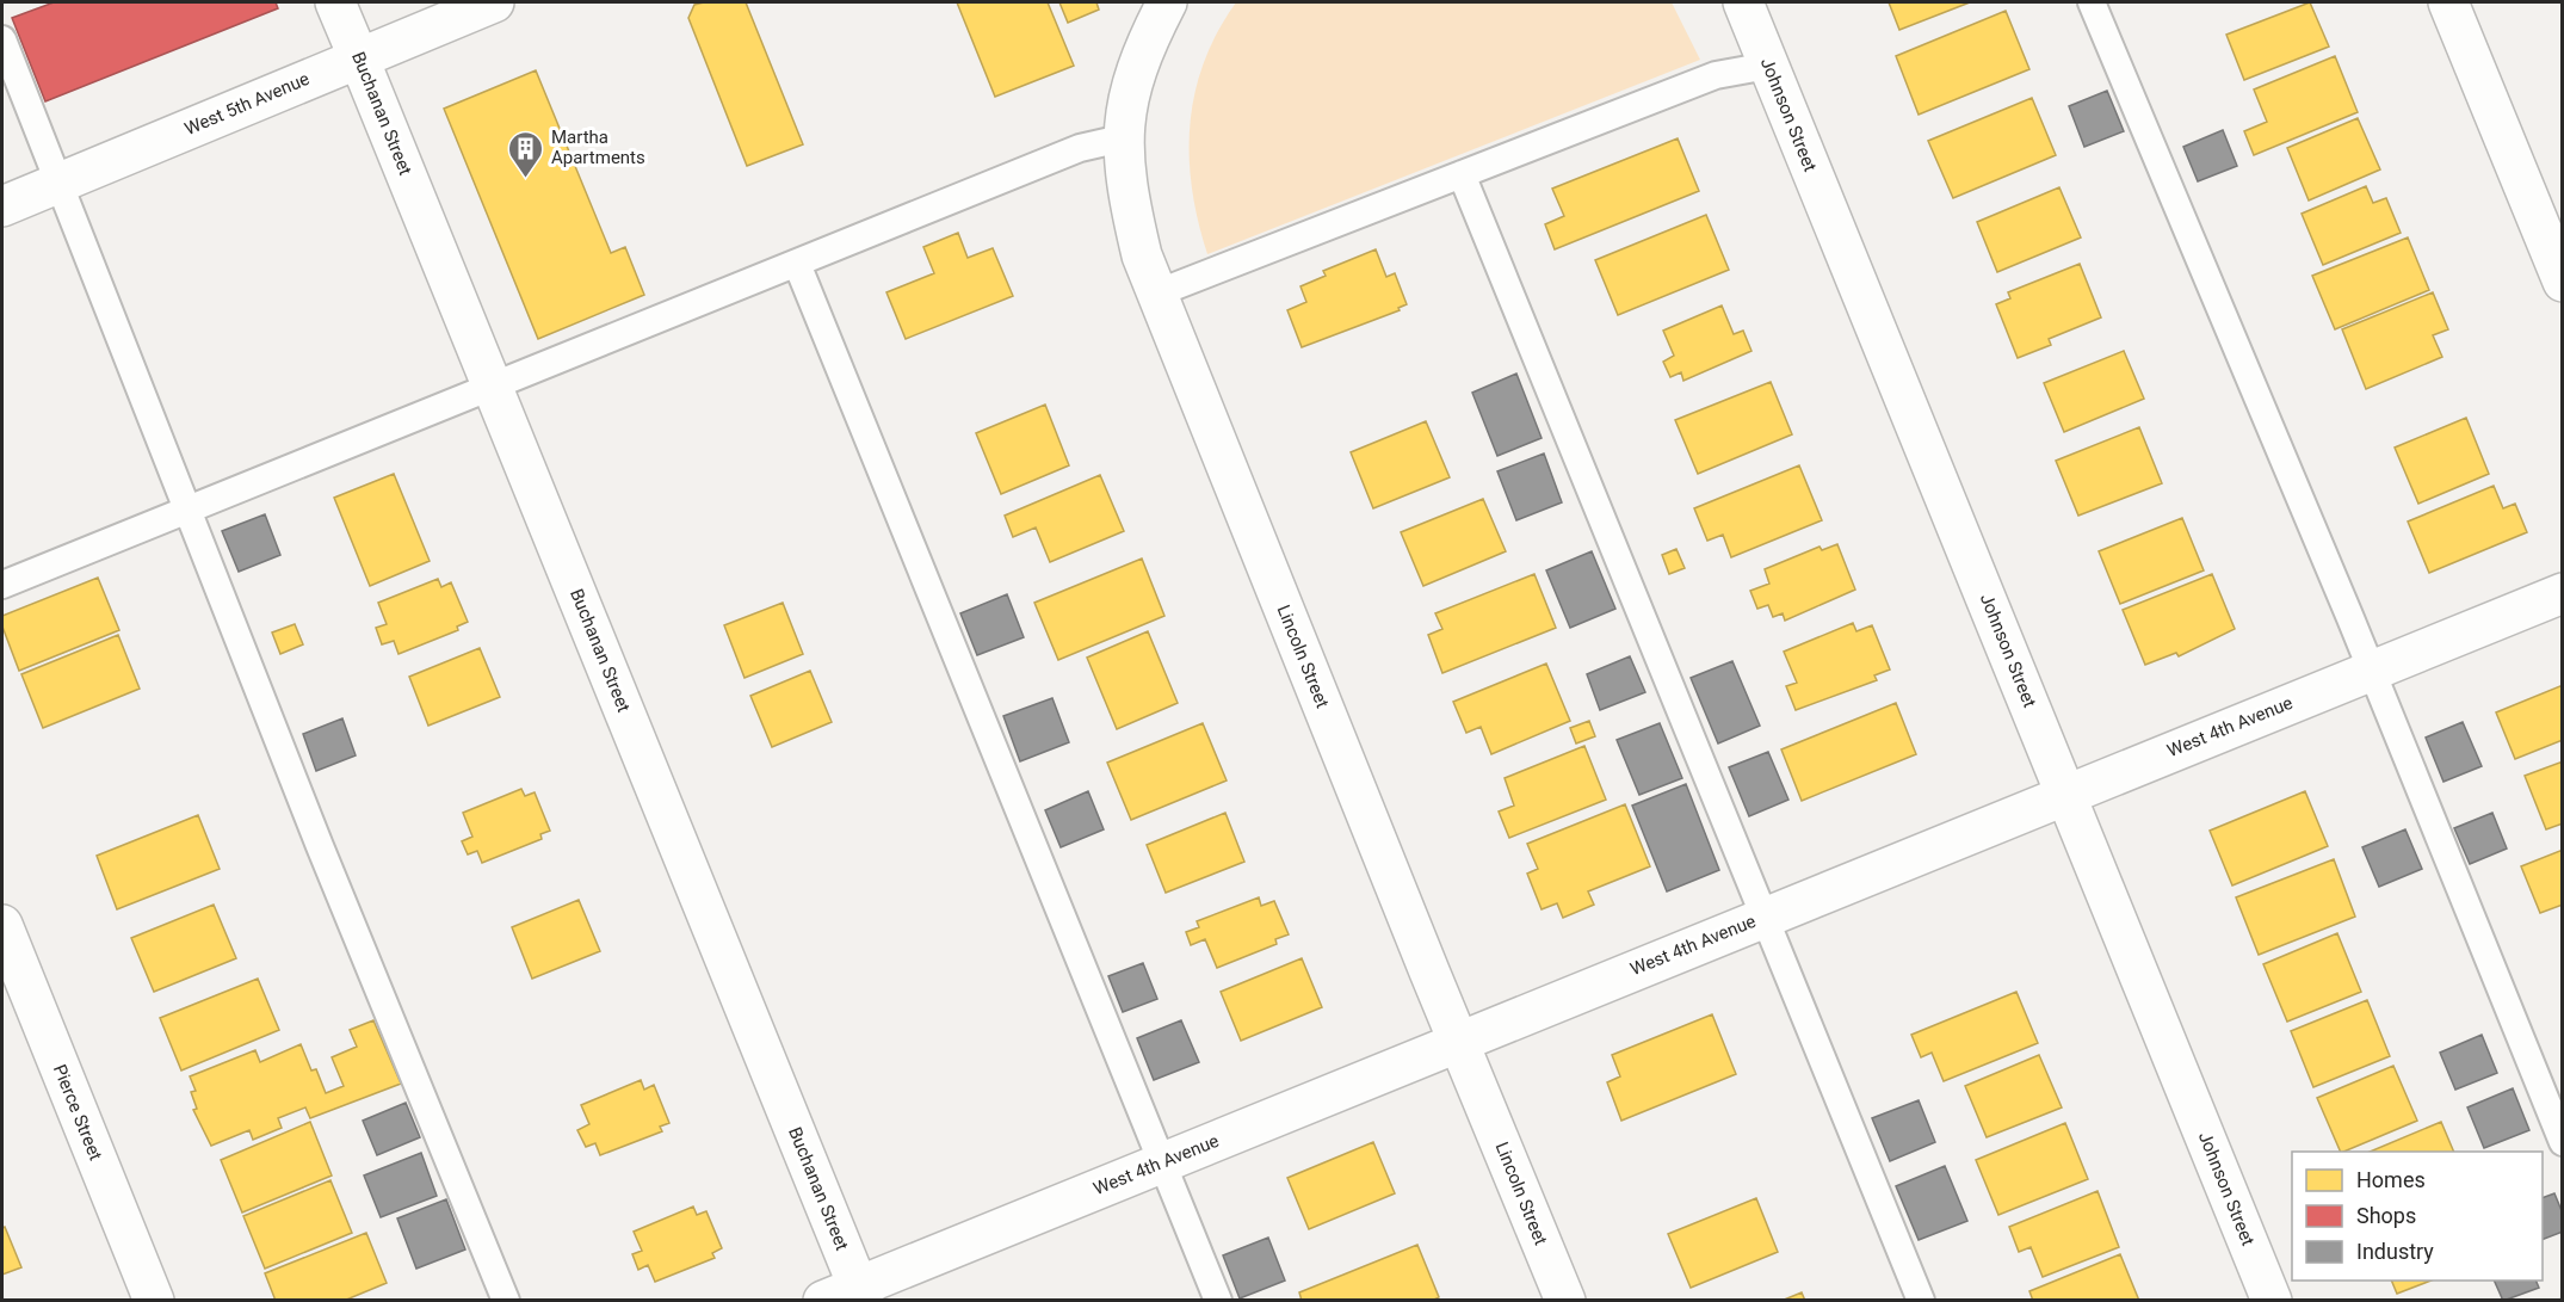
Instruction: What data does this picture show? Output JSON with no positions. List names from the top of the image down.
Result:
{
  "streets": {
    "main road": [
      "West 5th Avenue",
      "Buchanan Street",
      "Johnson Street",
      "Lincoln Street",
      "West 4th Avenue",
      "Pierce Street"
    ]
  },
  "crossings": [
    ["West 5th Avenue", "Buchanan Street"],
    ["Buchanan Street", "West 4th Avenue"],
    ["Johnson Street", "West 4th Avenue"],
    ["Lincoln Street", "West 4th Avenue"]
  ],
  "places": {
    "building": ["Martha Apartments"]
  },
  "legend": ["Homes", "Shops", "Industry"]
}
